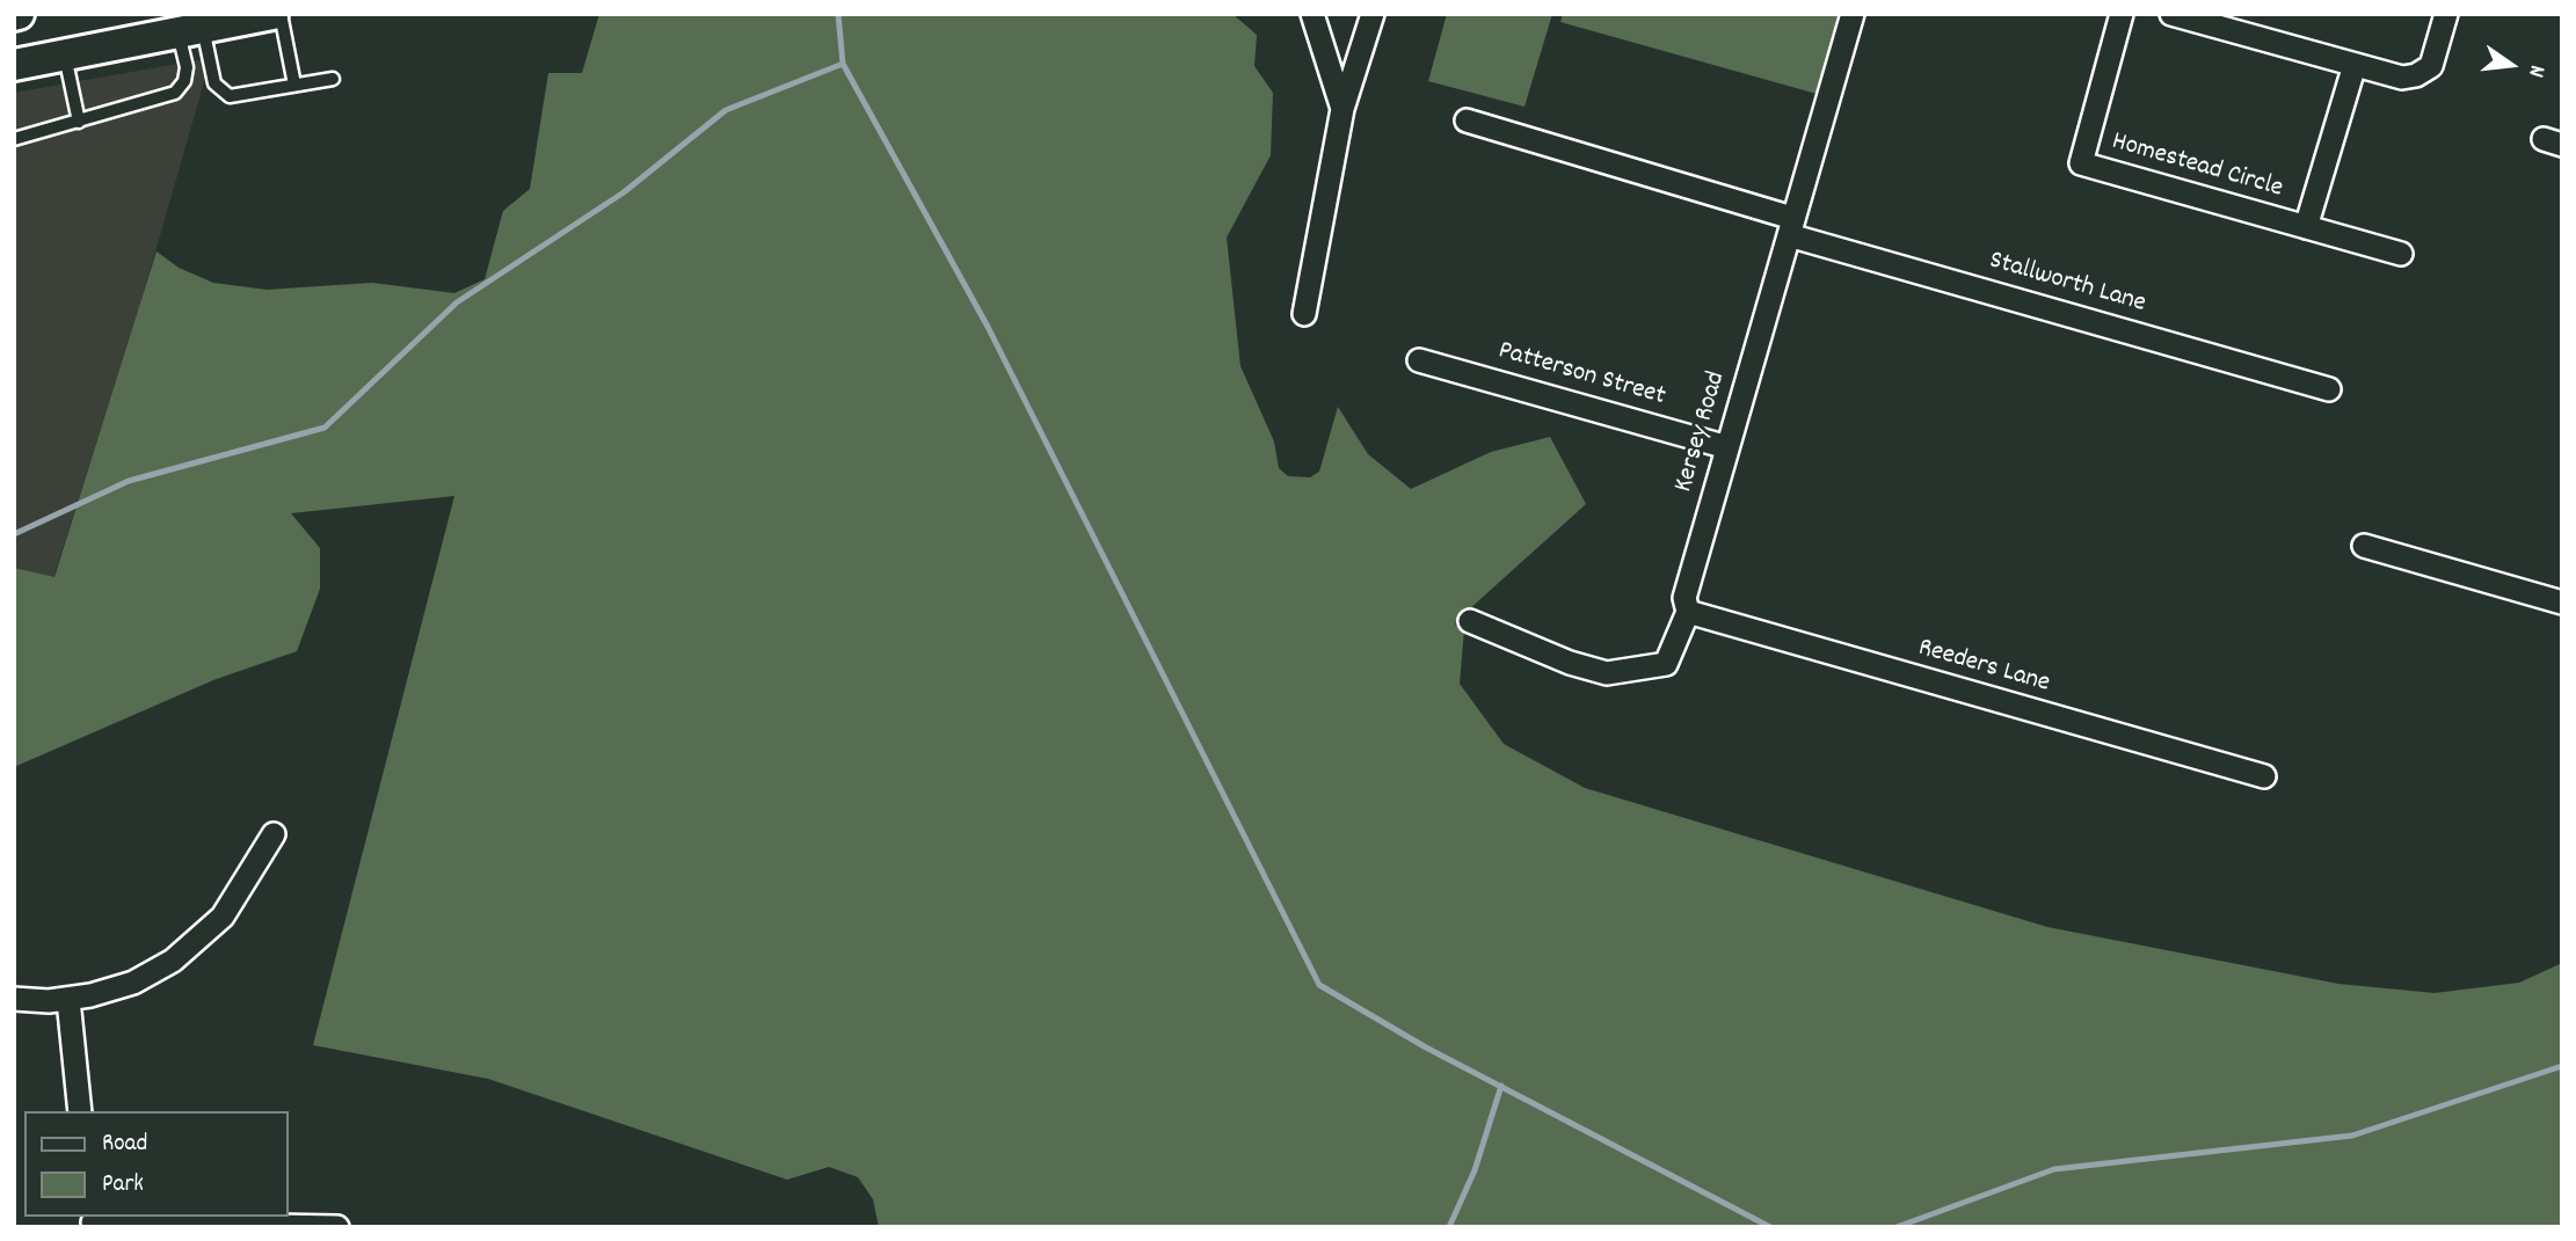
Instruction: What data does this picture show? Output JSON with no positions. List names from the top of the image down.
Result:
{
  "streets": {
    "street": [
      "Homestead Circle",
      "Stallworth Lane",
      "Patterson Street",
      "Kersey Road",
      "Reeders Lane"
    ]
  },
  "crossings": [
    ["Stallworth Lane", "Kersey Road"],
    ["Patterson Street", "Kersey Road"],
    ["Kersey Road", "Reeders Lane"]
  ],
  "legend": ["Road", "Park"],
  "north": "right"
}
